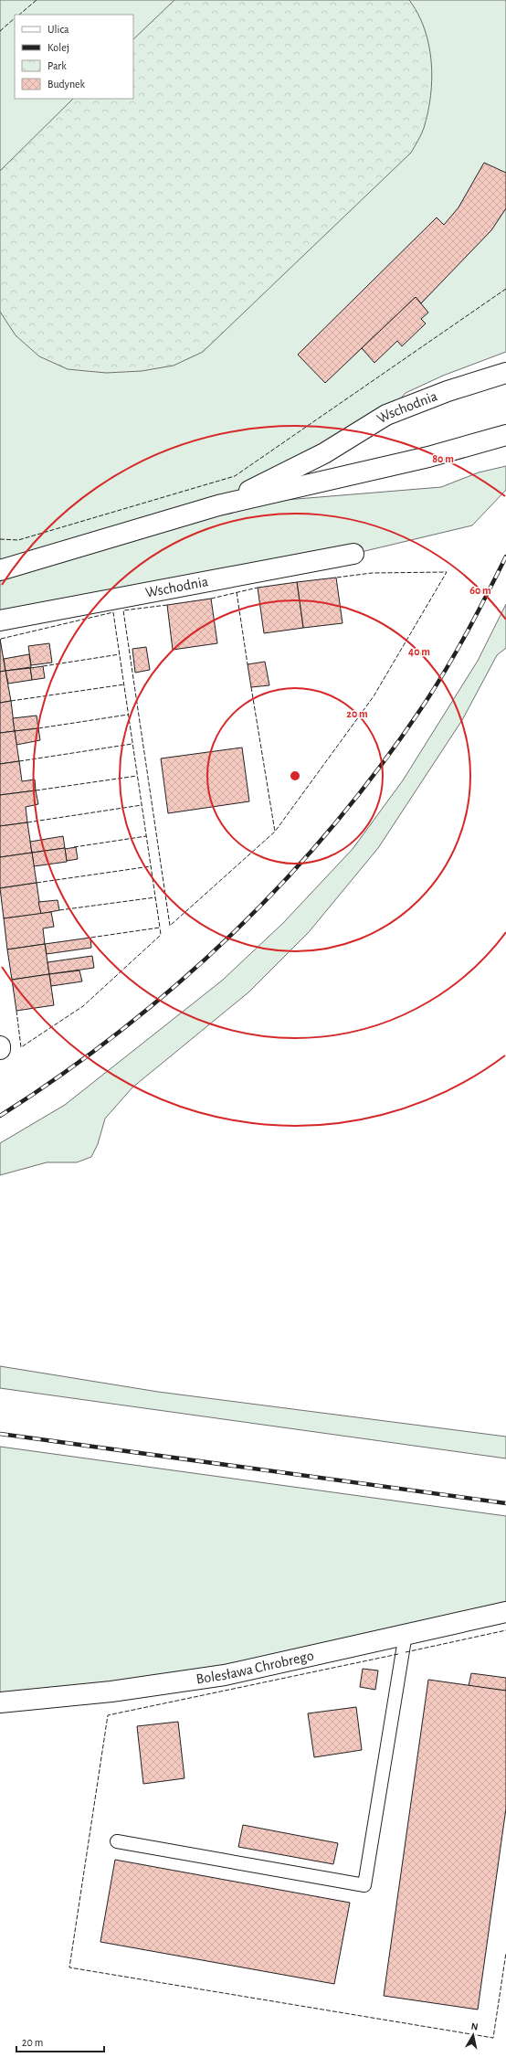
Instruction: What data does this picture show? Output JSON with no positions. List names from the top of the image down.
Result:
{
  "streets": {
    "street": ["Wschodnia", "Bolesława Chrobrego"]
  },
  "legend": [
    "Ulica",
    "Kolej",
    "Park",
    "Budynek"
  ],
  "scale_bar": "20 m",
  "north": "top",
  "rings": [
    "80 m",
    "60 m",
    "40 m",
    "20 m"
  ]
}
